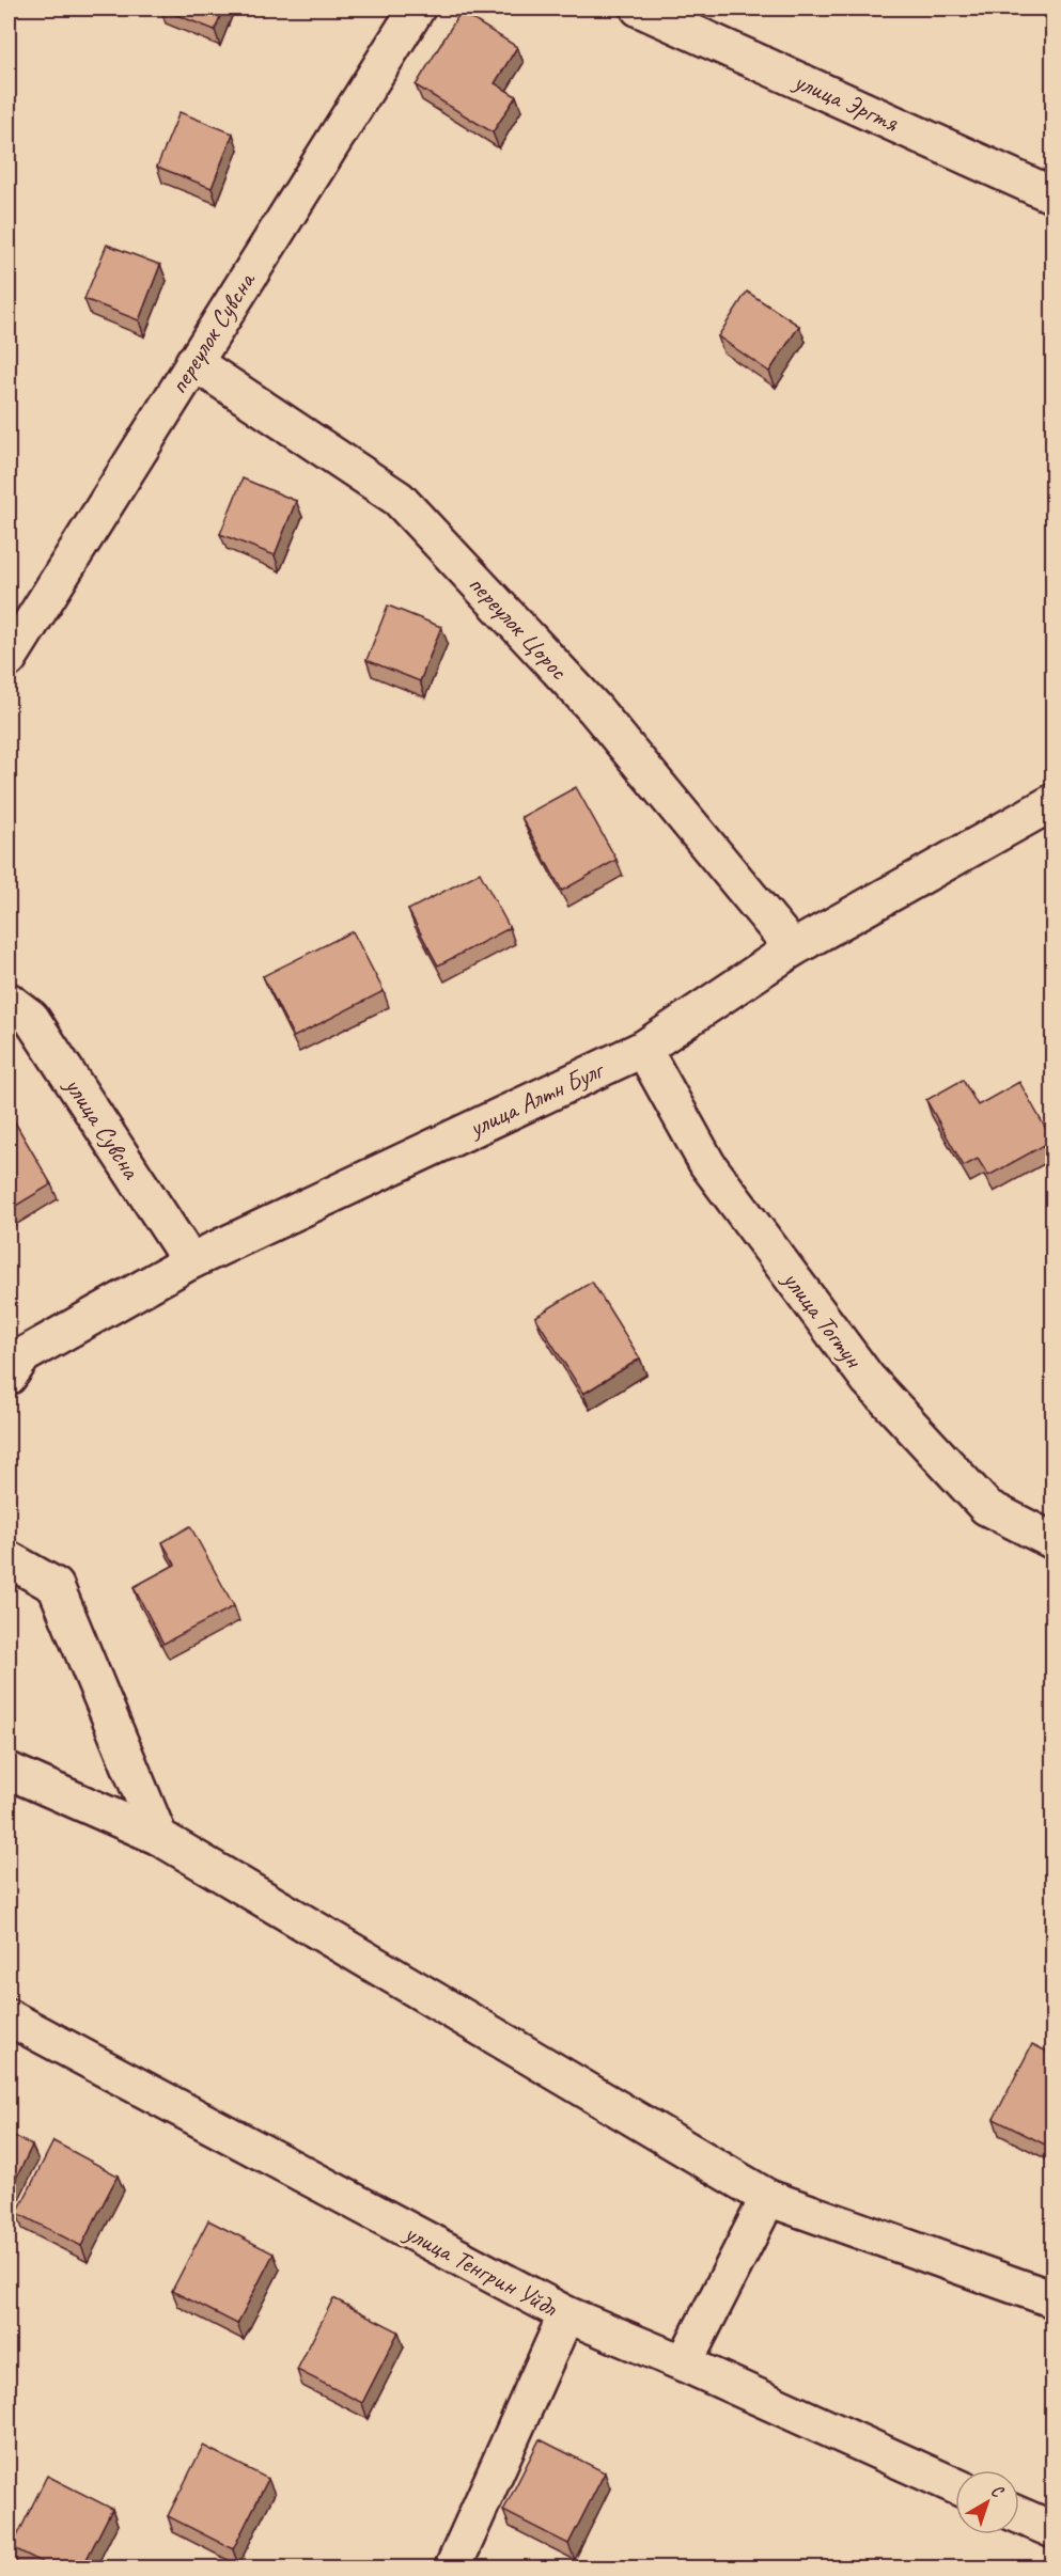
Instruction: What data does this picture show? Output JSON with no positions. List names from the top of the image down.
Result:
{
  "streets": {
    "street": [
      "улица Эргтя",
      "переулок Сувсна",
      "переулок Цорос",
      "улица Алтн Булг",
      "улица Сувсна",
      "улица Тогтун",
      "улица Тенгрин Уйдл"
    ]
  },
  "crossings": [
    ["переулок Сувсна", "переулок Цорос"],
    ["переулок Цорос", "улица Алтн Булг"],
    ["улица Алтн Булг", "улица Сувсна"],
    ["улица Алтн Булг", "улица Тогтун"]
  ],
  "north": "top right"
}
